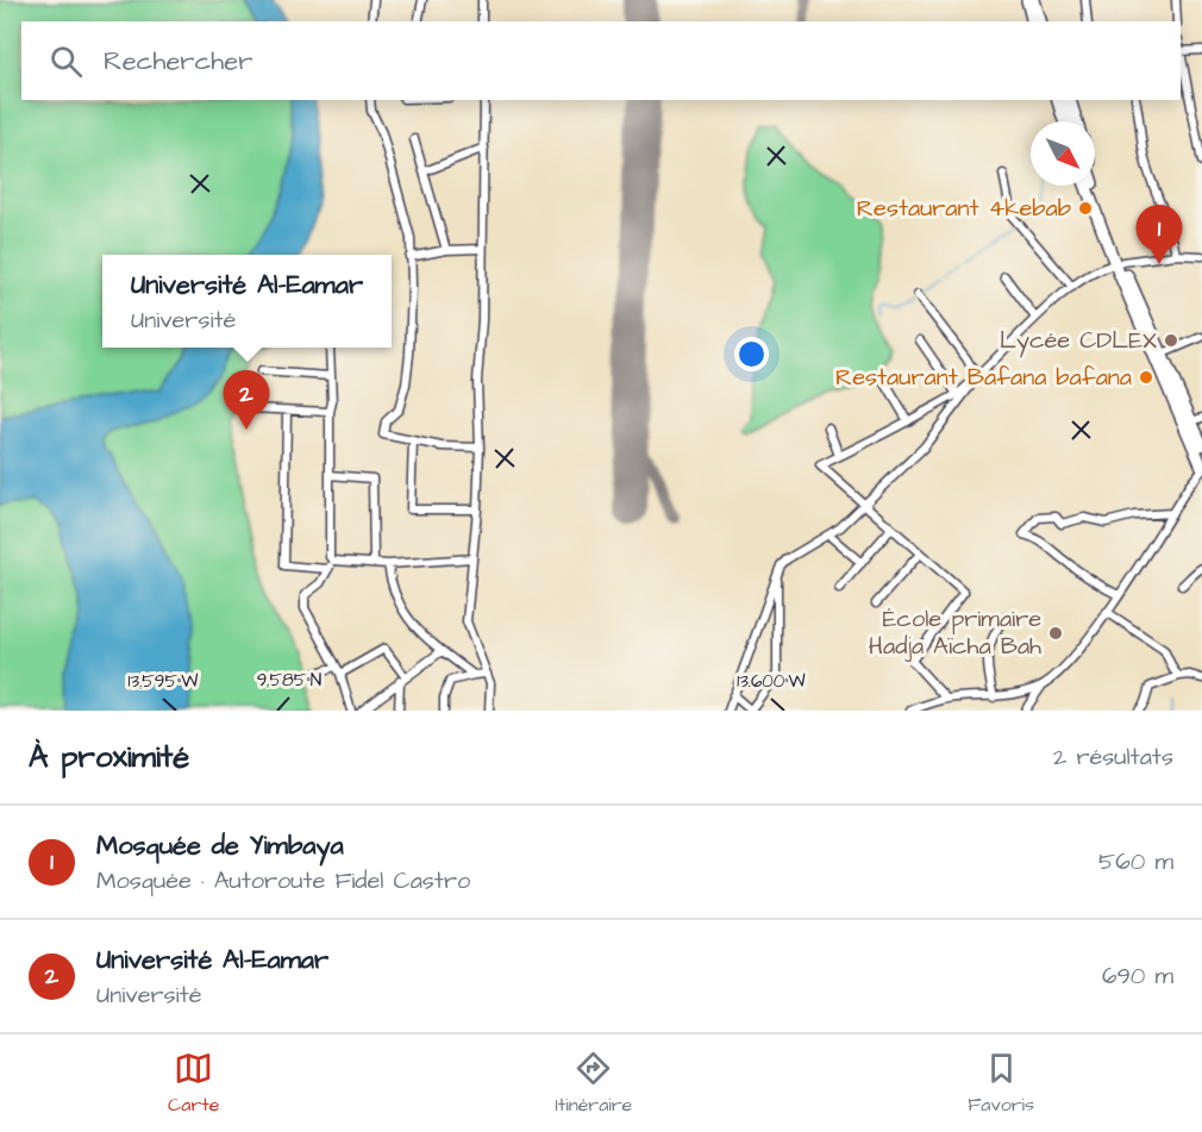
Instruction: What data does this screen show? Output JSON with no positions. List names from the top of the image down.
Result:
{
  "places": [
    "Restaurant 4kebab",
    "Lycée CDLEX",
    "Restaurant Bafana bafana",
    "École primaire Hadja Aïcha Bah"
  ],
  "north": "bottom right",
  "page": {
    "search": "Rechercher",
    "pins": ["1", "2"],
    "popup": ["Université Al-Eamar", "Université"],
    "heading": ["À proximité", "2 résultats"],
    "list": [
      {
        "mark": "1",
        "name": "Mosquée de Yimbaya",
        "note": "Mosquée · Autoroute Fidel Castro",
        "value": "560 m"
      },
      {
        "mark": "2",
        "name": "Université Al-Eamar",
        "note": "Université",
        "value": "690 m"
      }
    ],
    "nav": ["Carte", "Itinéraire", "Favoris"]
  },
  "coordinates": ["9.585°N", "13.595°W", "13.600°W"]
}
